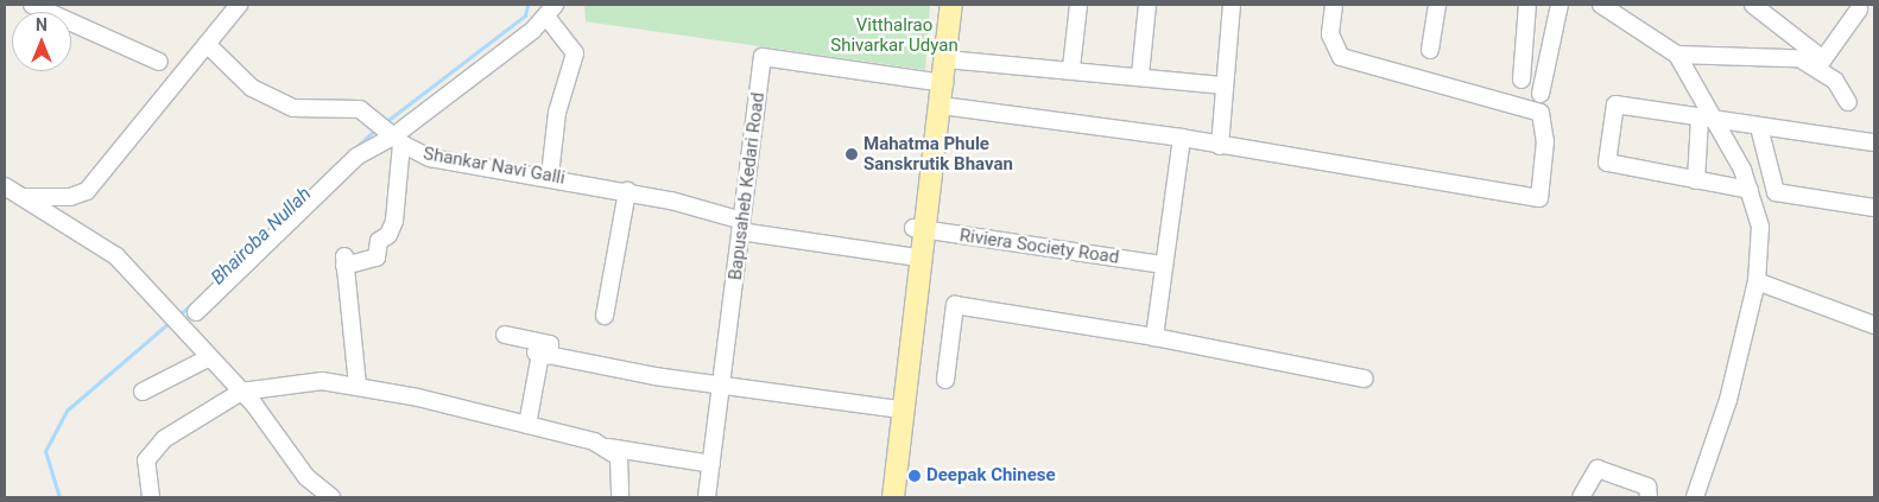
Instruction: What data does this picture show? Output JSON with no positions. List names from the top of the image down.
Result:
{
  "streets": {
    "street": ["Shankar Navi Galli", "Bapusaheb Kedari Road", "Riviera Society Road"]
  },
  "crossings": [
    ["Shankar Navi Galli", "Bapusaheb Kedari Road"]
  ],
  "water": ["Bhairoba Nullah"],
  "parks": ["Vitthalrao Shivarkar Udyan"],
  "places": ["Mahatma Phule Sanskrutik Bhavan", "Deepak Chinese"],
  "north": "top"
}
